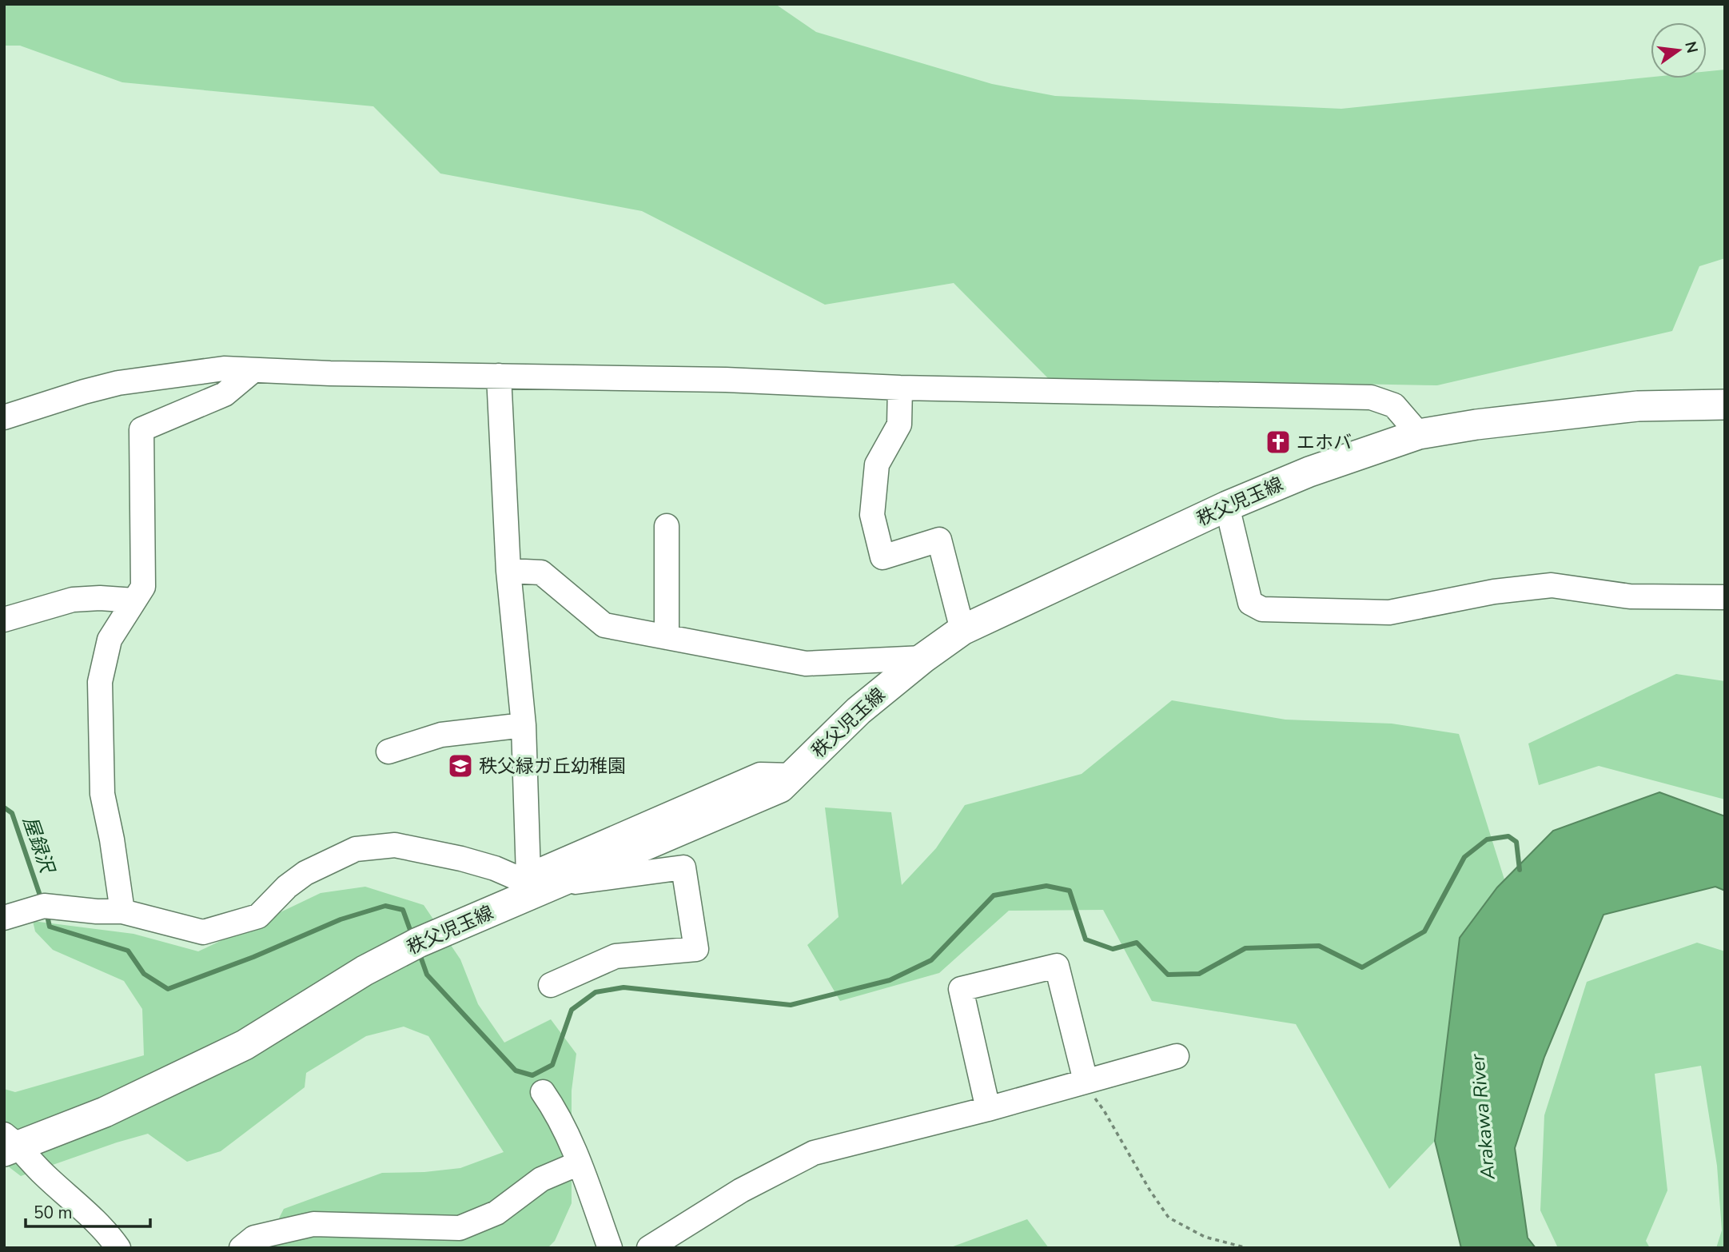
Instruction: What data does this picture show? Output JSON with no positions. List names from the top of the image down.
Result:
{
  "streets": {
    "main road": ["秩父児玉線"]
  },
  "water": ["屋録沢", "Arakawa River"],
  "places": {
    "church": ["エホバ"],
    "school or university": ["秩父緑ガ丘幼稚園"]
  },
  "scale_bar": "50 m",
  "north": "right"
}
